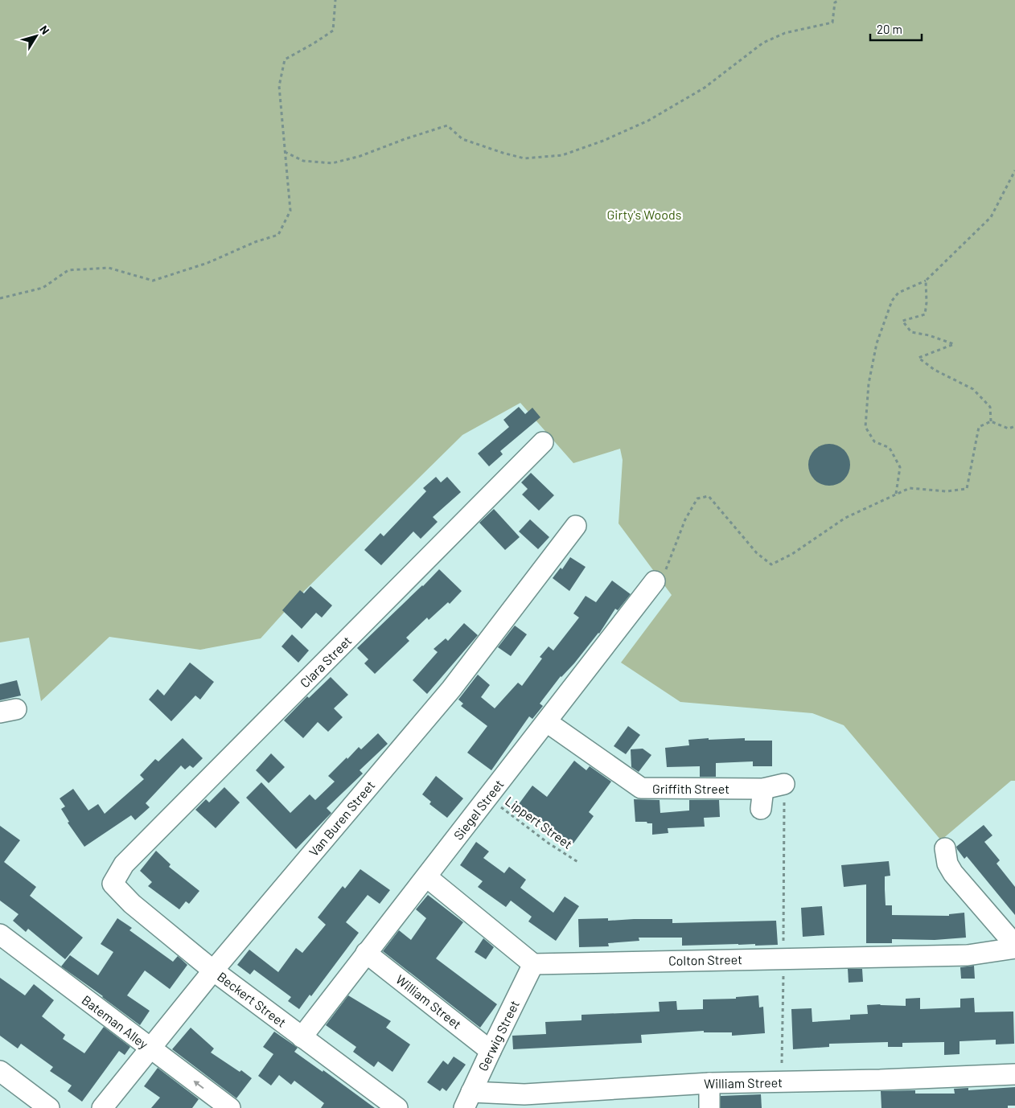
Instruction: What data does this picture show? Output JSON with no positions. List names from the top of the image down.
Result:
{
  "streets": {
    "street": [
      "Clara Street",
      "Griffith Street",
      "Siegel Street",
      "Van Buren Street",
      "Colton Street",
      "Beckert Street",
      "William Street",
      "Bateman Alley",
      "Gerwig Street"
    ],
    "path": ["Lippert Street"]
  },
  "crossings": [
    ["Clara Street", "Beckert Street"],
    ["Griffith Street", "Siegel Street"],
    ["Siegel Street", "Lippert Street"],
    ["Siegel Street", "Beckert Street"],
    ["Siegel Street", "William Street"],
    ["Van Buren Street", "Beckert Street"],
    ["Van Buren Street", "Bateman Alley"],
    ["Colton Street", "Gerwig Street"],
    ["William Street", "Gerwig Street"]
  ],
  "parks": ["Girty's Woods"],
  "scale_bar": "20 m",
  "north": "top right"
}
